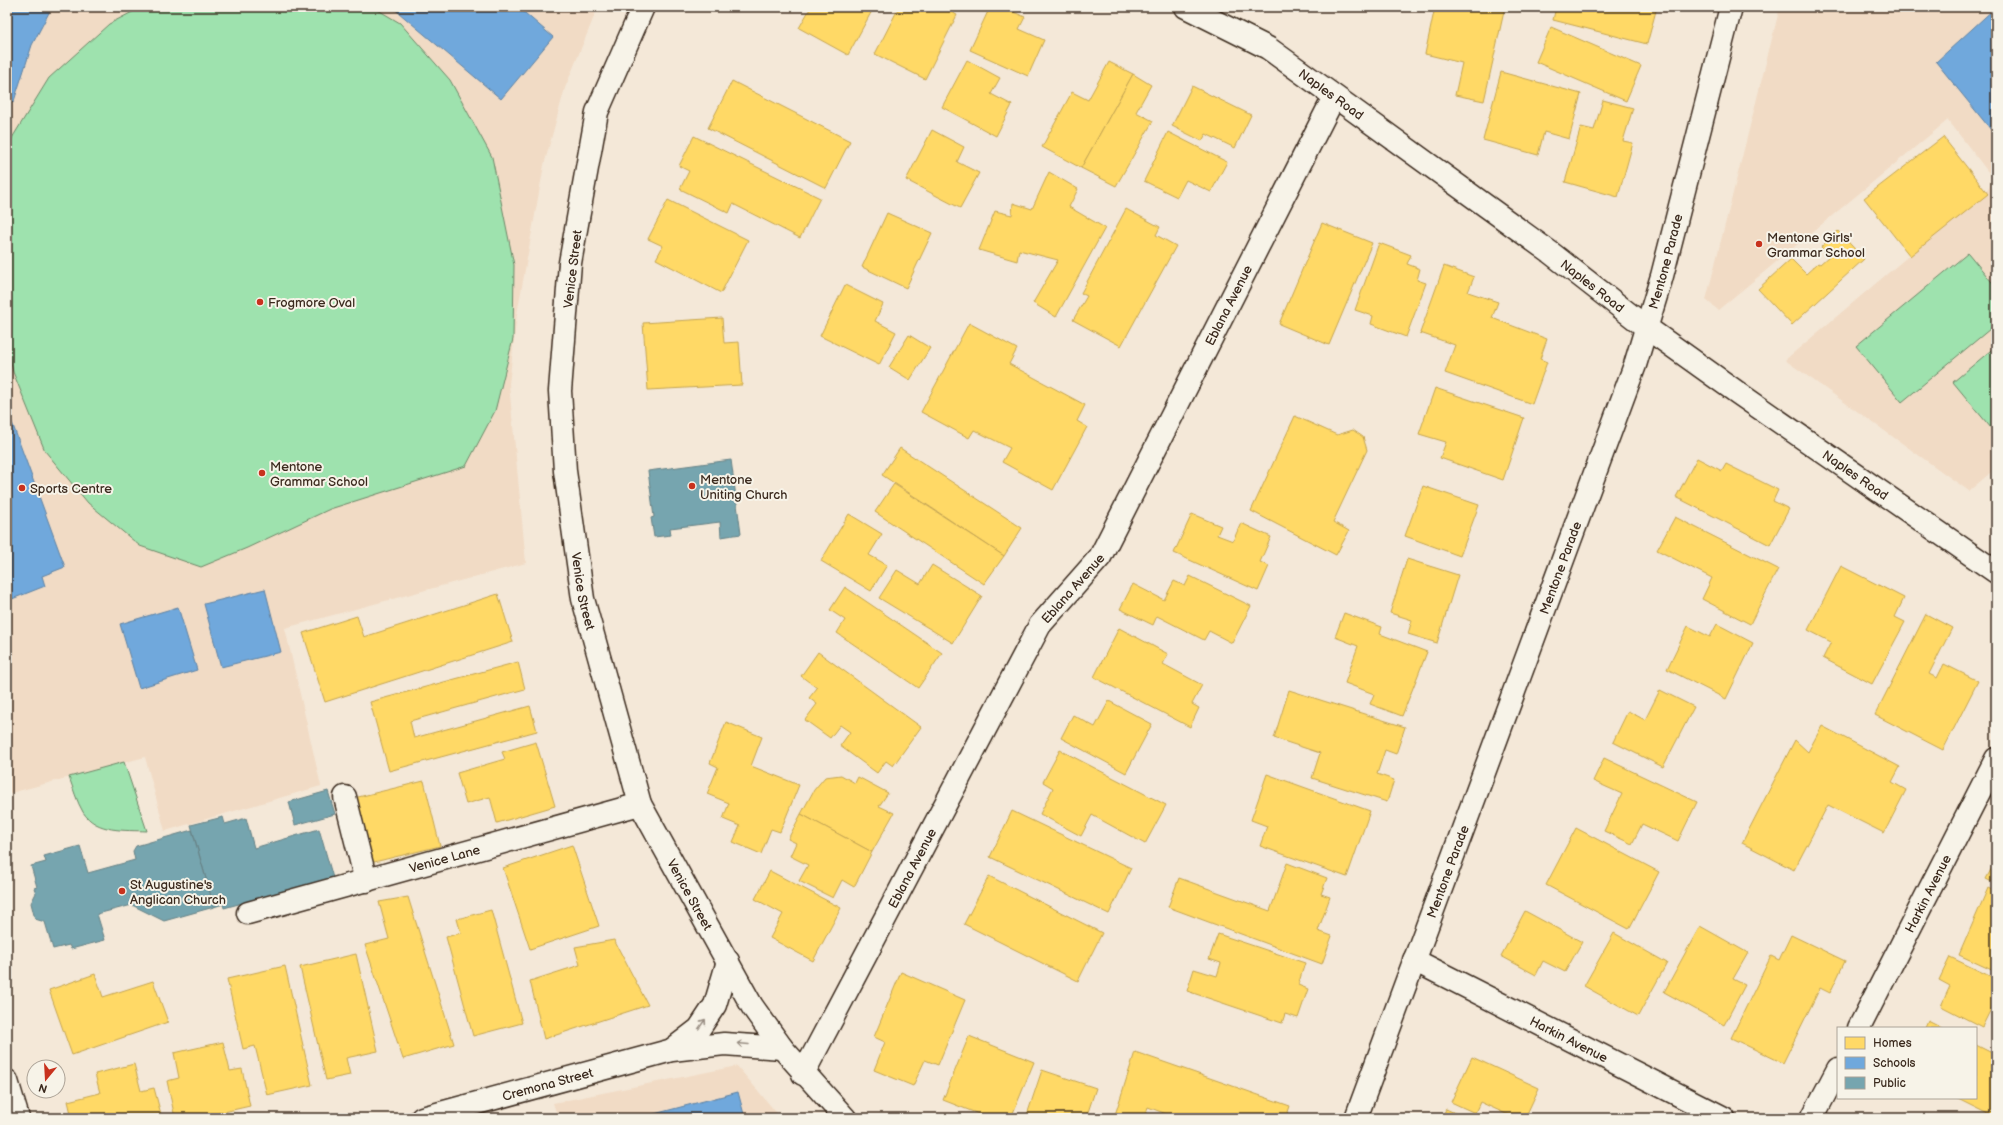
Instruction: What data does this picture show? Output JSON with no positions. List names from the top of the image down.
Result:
{
  "streets": {
    "street": [
      "Naples Road",
      "Mentone Parade",
      "Venice Street",
      "Eblana Avenue",
      "Venice Lane",
      "Harkin Avenue",
      "Cremona Street"
    ]
  },
  "crossings": [
    ["Naples Road", "Mentone Parade"],
    ["Naples Road", "Eblana Avenue"],
    ["Mentone Parade", "Harkin Avenue"],
    ["Venice Street", "Eblana Avenue"],
    ["Venice Street", "Venice Lane"],
    ["Venice Street", "Cremona Street"]
  ],
  "places": [
    "Mentone Girls' Grammar School",
    "Frogmore Oval",
    "Mentone Grammar School",
    "Mentone Uniting Church",
    "Sports Centre",
    "St Augustine's Anglican Church"
  ],
  "legend": ["Homes", "Schools", "Public"],
  "north": "bottom"
}
